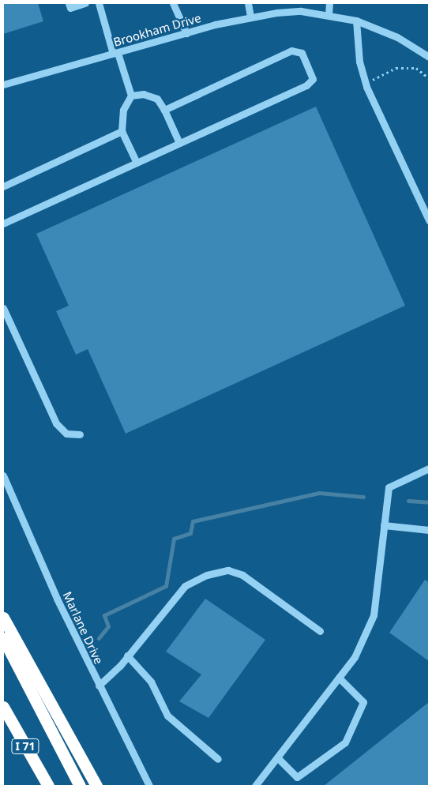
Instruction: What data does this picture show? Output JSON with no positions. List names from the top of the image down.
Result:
{
  "streets": {
    "highway": ["I 71"],
    "street": ["Brookham Drive", "Marlane Drive"]
  }
}
